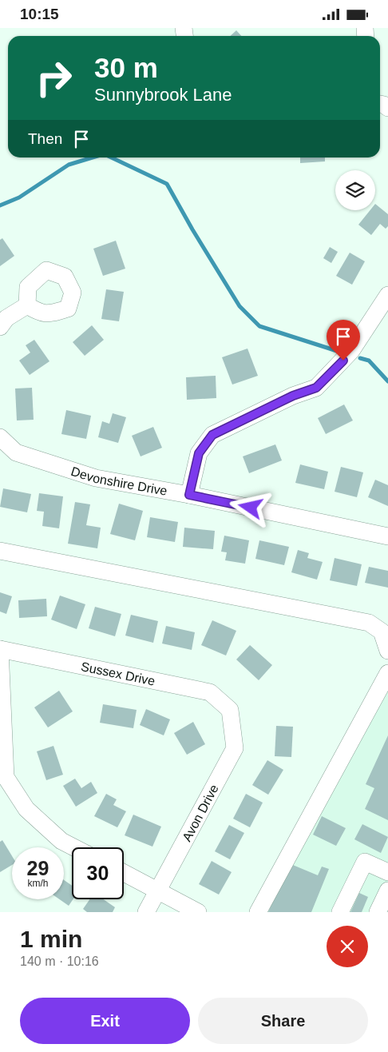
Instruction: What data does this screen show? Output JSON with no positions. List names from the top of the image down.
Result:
{
  "streets": {
    "street": ["Devonshire Drive", "Sussex Drive", "Avon Drive"]
  },
  "crossings": [
    ["Sussex Drive", "Avon Drive"]
  ],
  "page": {
    "status": "10:15",
    "turn": ["30 m", "Sunnybrook Lane"],
    "then": "Then",
    "speed": "29 km/h",
    "limit": "30",
    "heading": ["1 min", "140 m · 10:16"],
    "buttons": ["Exit", "Share"]
  }
}
